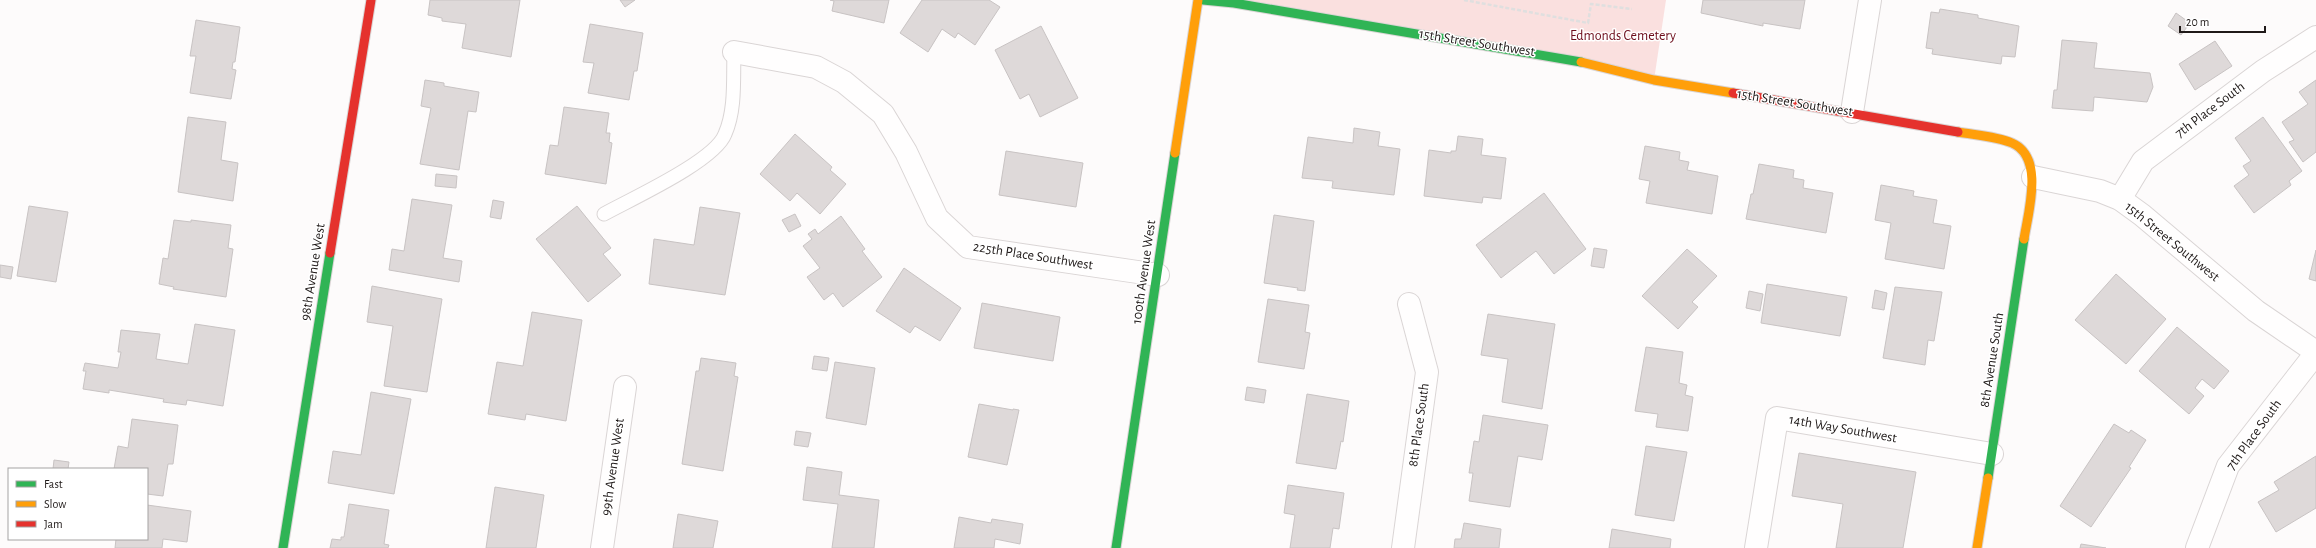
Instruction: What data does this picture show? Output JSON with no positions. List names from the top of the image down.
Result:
{
  "streets": {
    "street": [
      "15th Street Southwest",
      "7th Place South",
      "225th Place Southwest",
      "98th Avenue West",
      "100th Avenue West",
      "8th Avenue South",
      "8th Place South",
      "14th Way Southwest",
      "99th Avenue West"
    ]
  },
  "crossings": [
    ["15th Street Southwest", "7th Place South"],
    ["15th Street Southwest", "8th Avenue South"],
    ["225th Place Southwest", "100th Avenue West"],
    ["8th Avenue South", "14th Way Southwest"]
  ],
  "parks": ["Edmonds Cemetery"],
  "legend": ["Fast", "Slow", "Jam"],
  "scale_bar": "20 m"
}
